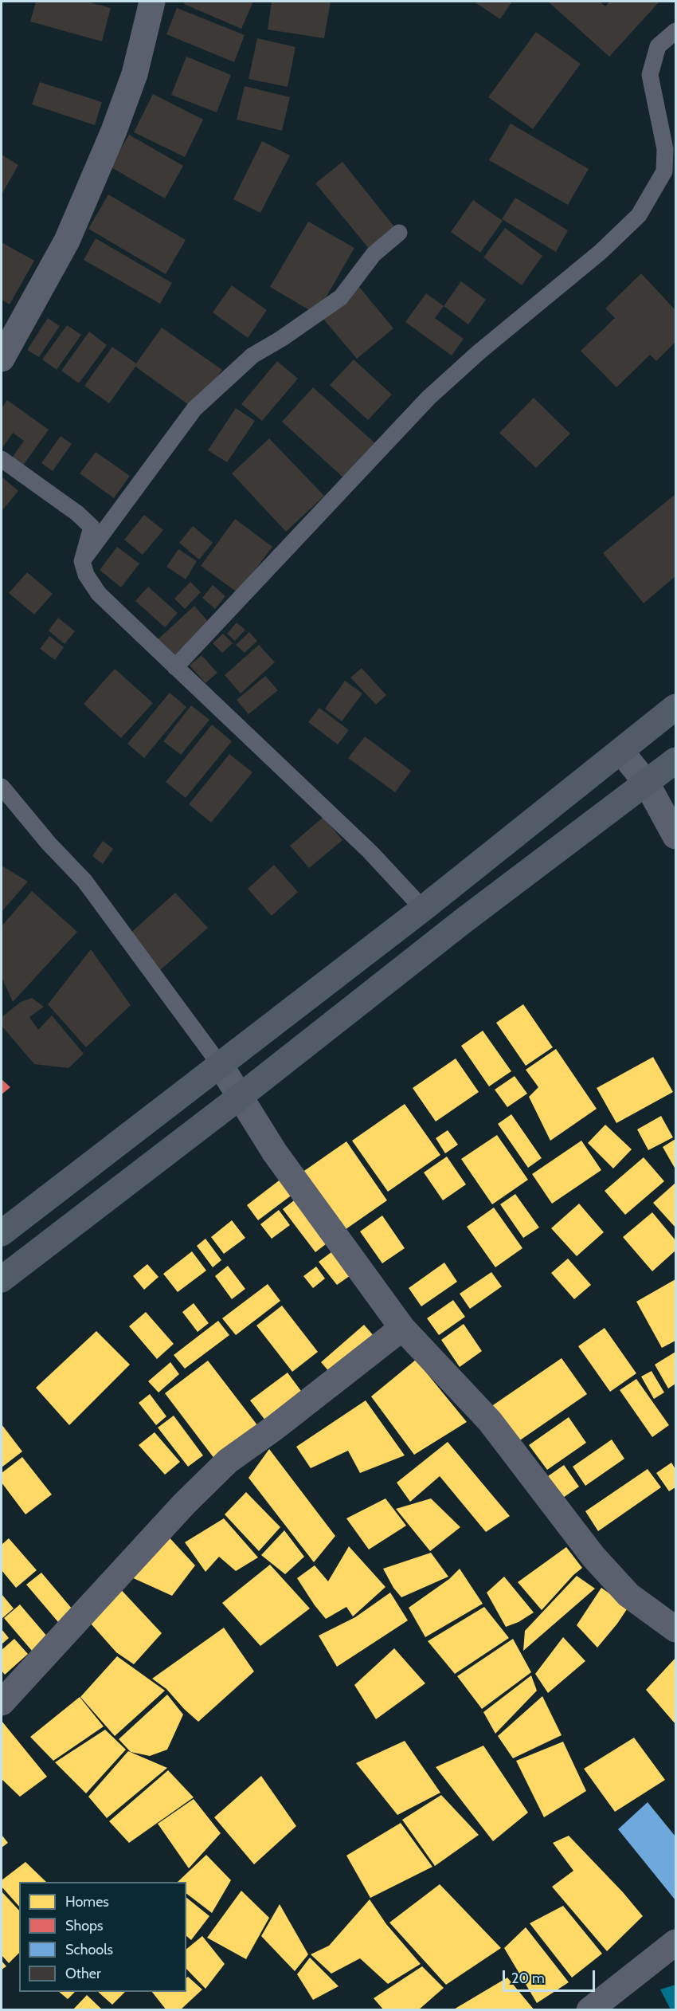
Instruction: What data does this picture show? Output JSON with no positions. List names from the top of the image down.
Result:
{
  "legend": [
    "Homes",
    "Shops",
    "Schools",
    "Other"
  ],
  "scale_bar": "20 m"
}
